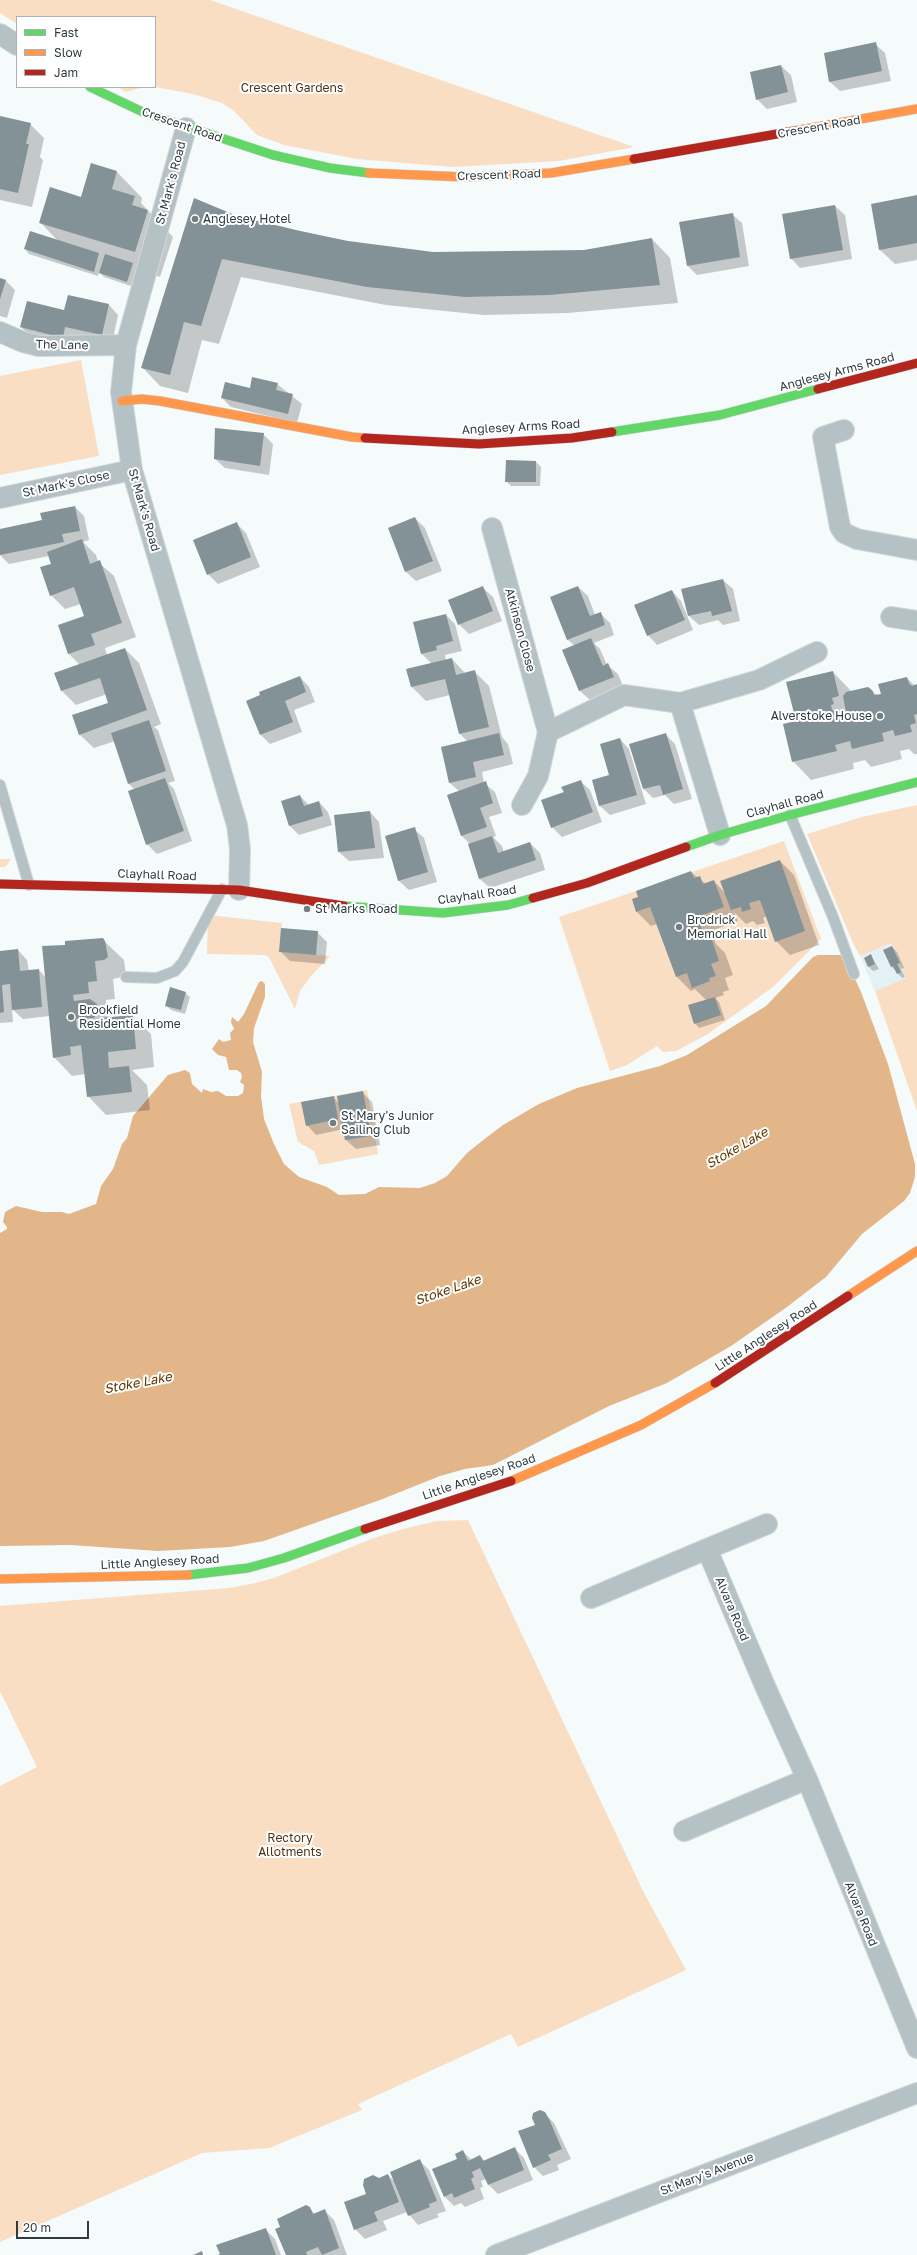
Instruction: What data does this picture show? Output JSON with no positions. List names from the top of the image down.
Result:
{
  "streets": {
    "street": [
      "Crescent Road",
      "St Mark's Road",
      "The Lane",
      "Anglesey Arms Road",
      "St Mark's Close",
      "Atkinson Close",
      "Clayhall Road",
      "Little Anglesey Road",
      "Alvara Road",
      "St Mary's Avenue"
    ]
  },
  "crossings": [
    ["Crescent Road", "St Mark's Road"],
    ["St Mark's Road", "The Lane"],
    ["St Mark's Road", "Anglesey Arms Road"],
    ["St Mark's Road", "St Mark's Close"],
    ["St Mark's Road", "Clayhall Road"]
  ],
  "water": ["Stoke Lake"],
  "parks": ["Crescent Gardens", "Rectory Allotments"],
  "places": [
    "Anglesey Hotel",
    "Alverstoke House",
    "St Marks Road",
    "Brodrick Memorial Hall",
    "Brookfield Residential Home",
    "St Mary's Junior Sailing Club"
  ],
  "legend": ["Fast", "Slow", "Jam"],
  "scale_bar": "20 m"
}
